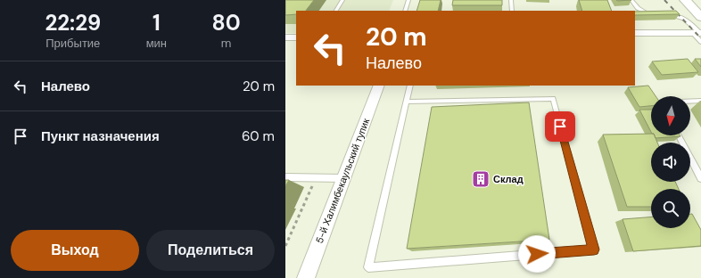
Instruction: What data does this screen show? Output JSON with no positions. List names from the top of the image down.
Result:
{
  "streets": {
    "street": ["5-й Халимбекаульский тупик"]
  },
  "places": {
    "building": ["Склад"]
  },
  "north": "bottom",
  "page": {
    "eta": [
      "22:29",
      "Прибытие",
      "1",
      "мин",
      "80",
      "m"
    ],
    "turn": ["20 m", "Налево"],
    "list": [
      {
        "name": "Налево",
        "value": "20 m"
      },
      {
        "name": "Пункт назначения",
        "value": "60 m"
      }
    ],
    "buttons": ["Выход", "Поделиться"]
  }
}
